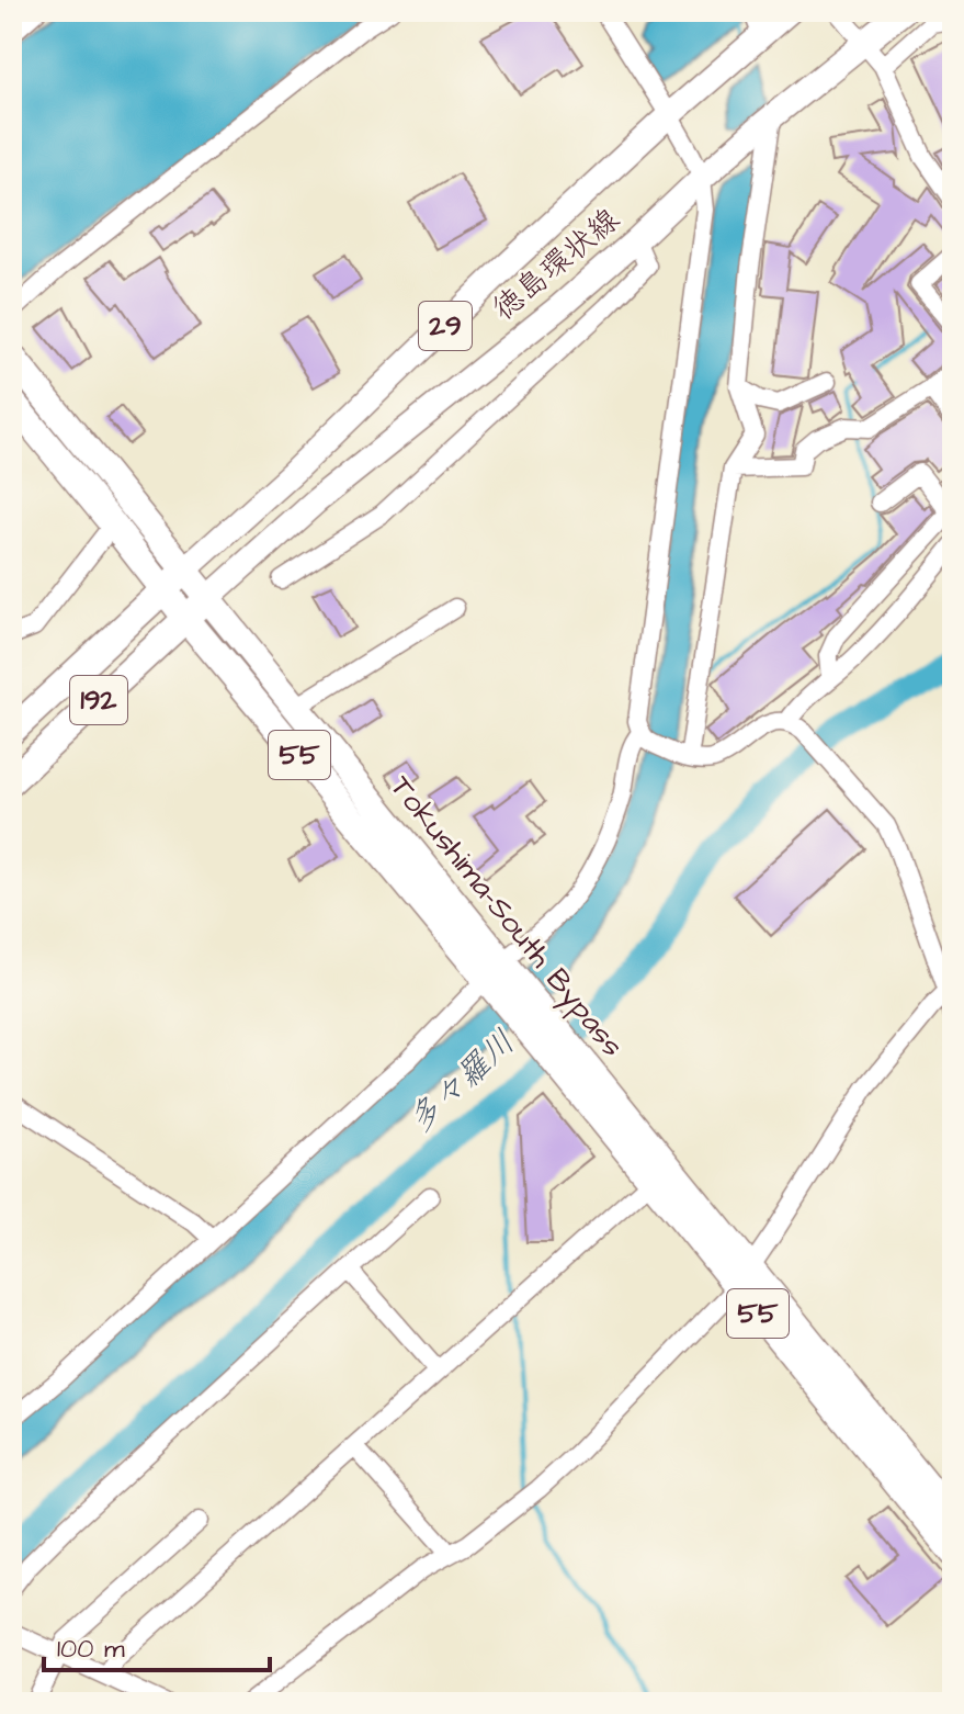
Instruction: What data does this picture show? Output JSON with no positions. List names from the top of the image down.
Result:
{
  "streets": {
    "highway": ["192", "55", "Tokushima-South Bypass"],
    "main road": ["徳島環状線", "29"]
  },
  "crossings": [
    ["徳島環状線", "192"],
    ["徳島環状線", "Tokushima-South Bypass"],
    ["192", "Tokushima-South Bypass"]
  ],
  "water": ["多々羅川"],
  "scale_bar": "100 m"
}
